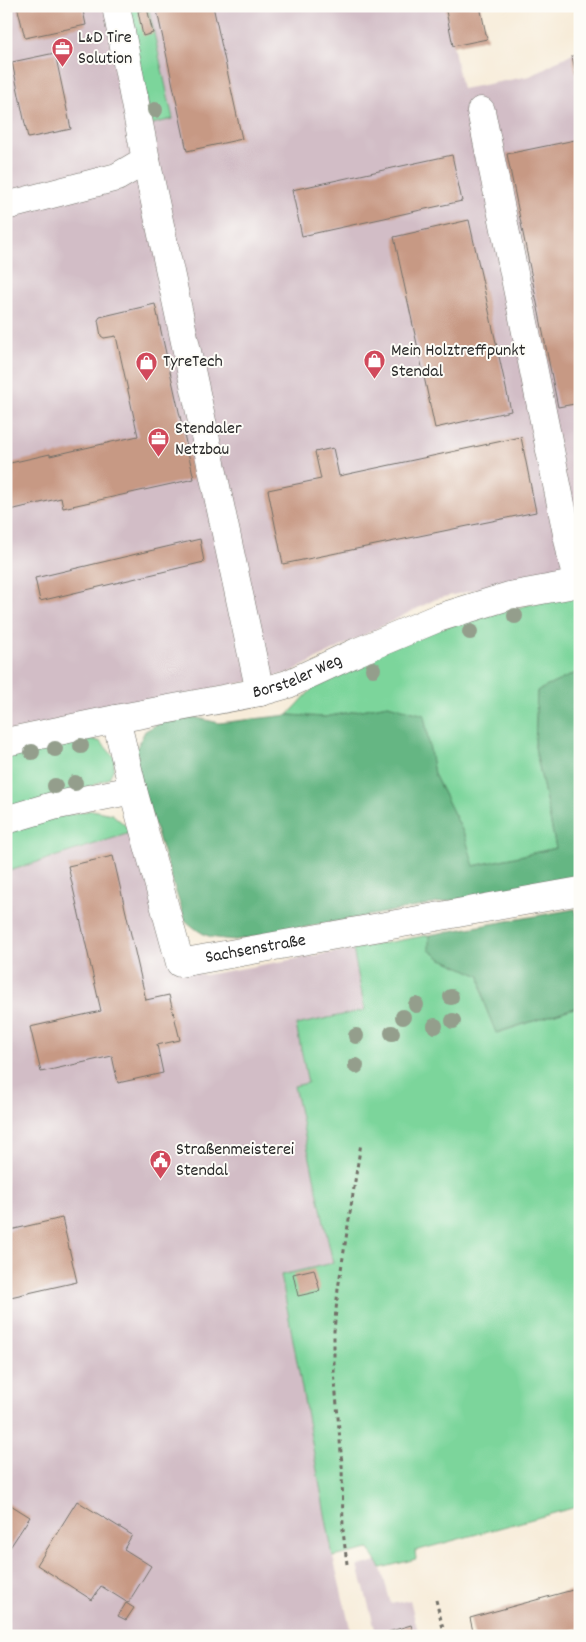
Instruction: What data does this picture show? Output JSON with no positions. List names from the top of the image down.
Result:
{
  "streets": {
    "street": ["Borsteler Weg", "Sachsenstraße"]
  },
  "crossings": [
    ["Borsteler Weg", "Sachsenstraße"]
  ],
  "places": {
    "office": ["L&D Tire Solution", "Stendaler Netzbau"],
    "shop": ["Mein Holztreffpunkt Stendal", "TyreTech"],
    "public building": ["Straßenmeisterei Stendal"]
  }
}
